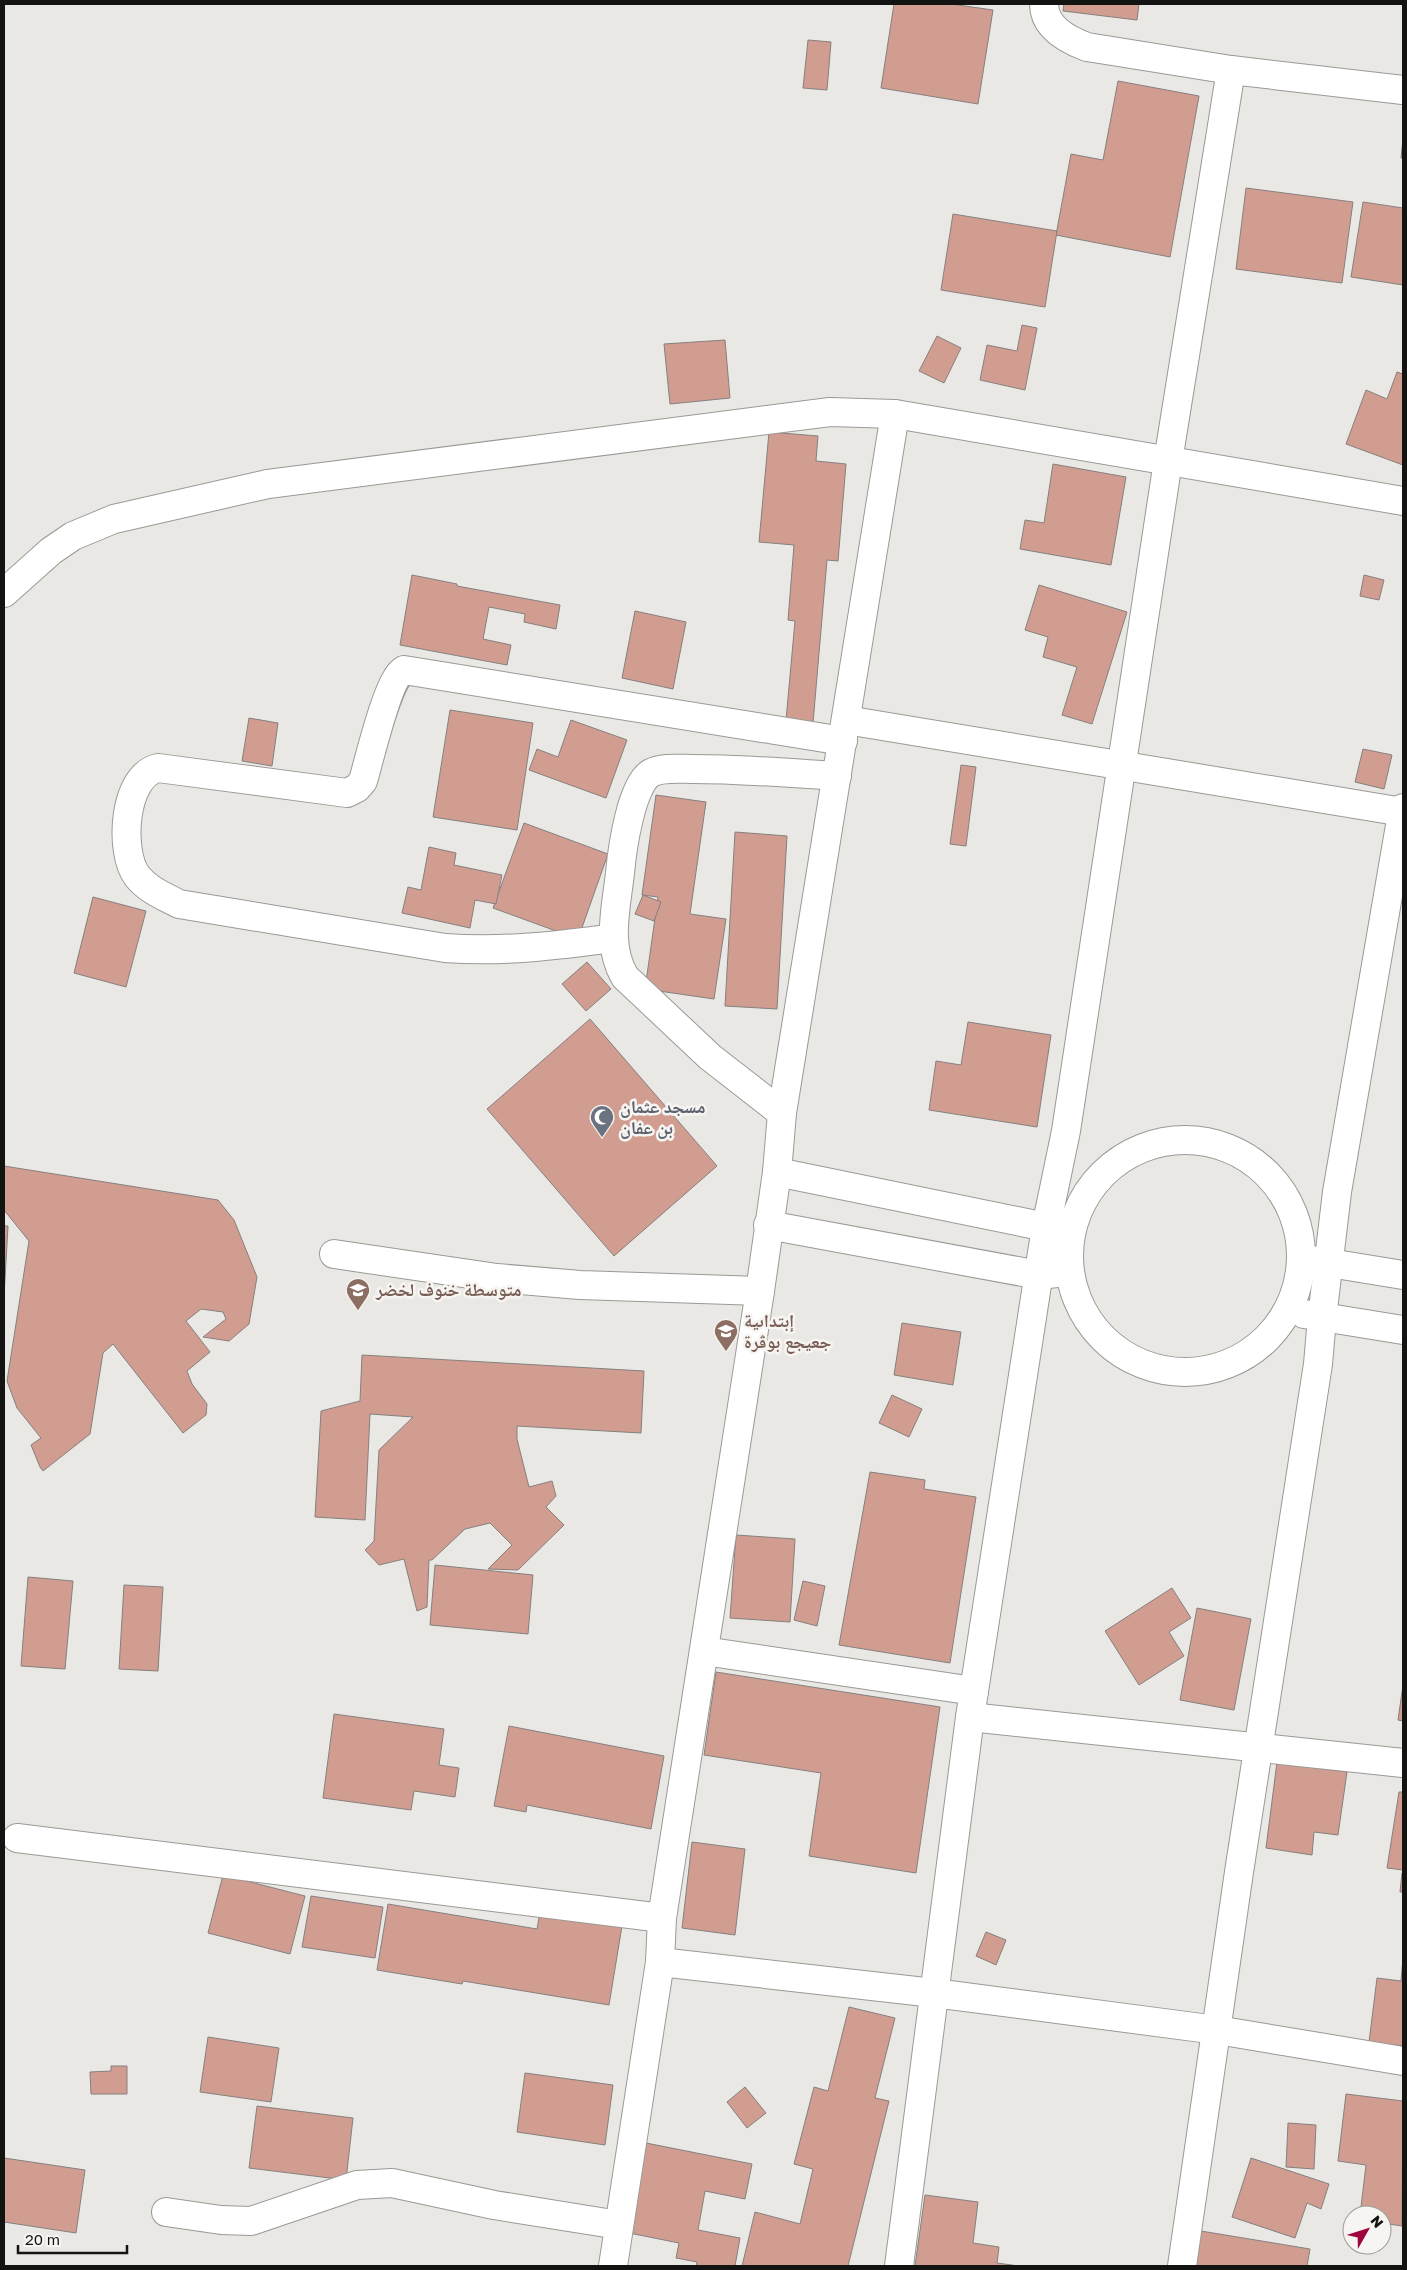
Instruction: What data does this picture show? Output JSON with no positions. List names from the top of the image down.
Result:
{
  "places": {
    "mosque": ["مسجد عثمان بن عفان"],
    "school or university": ["متوسطة خنوف لخضر", "إبتداىية جعيجع بوڨرة"]
  },
  "scale_bar": "20 m",
  "north": "top right"
}
